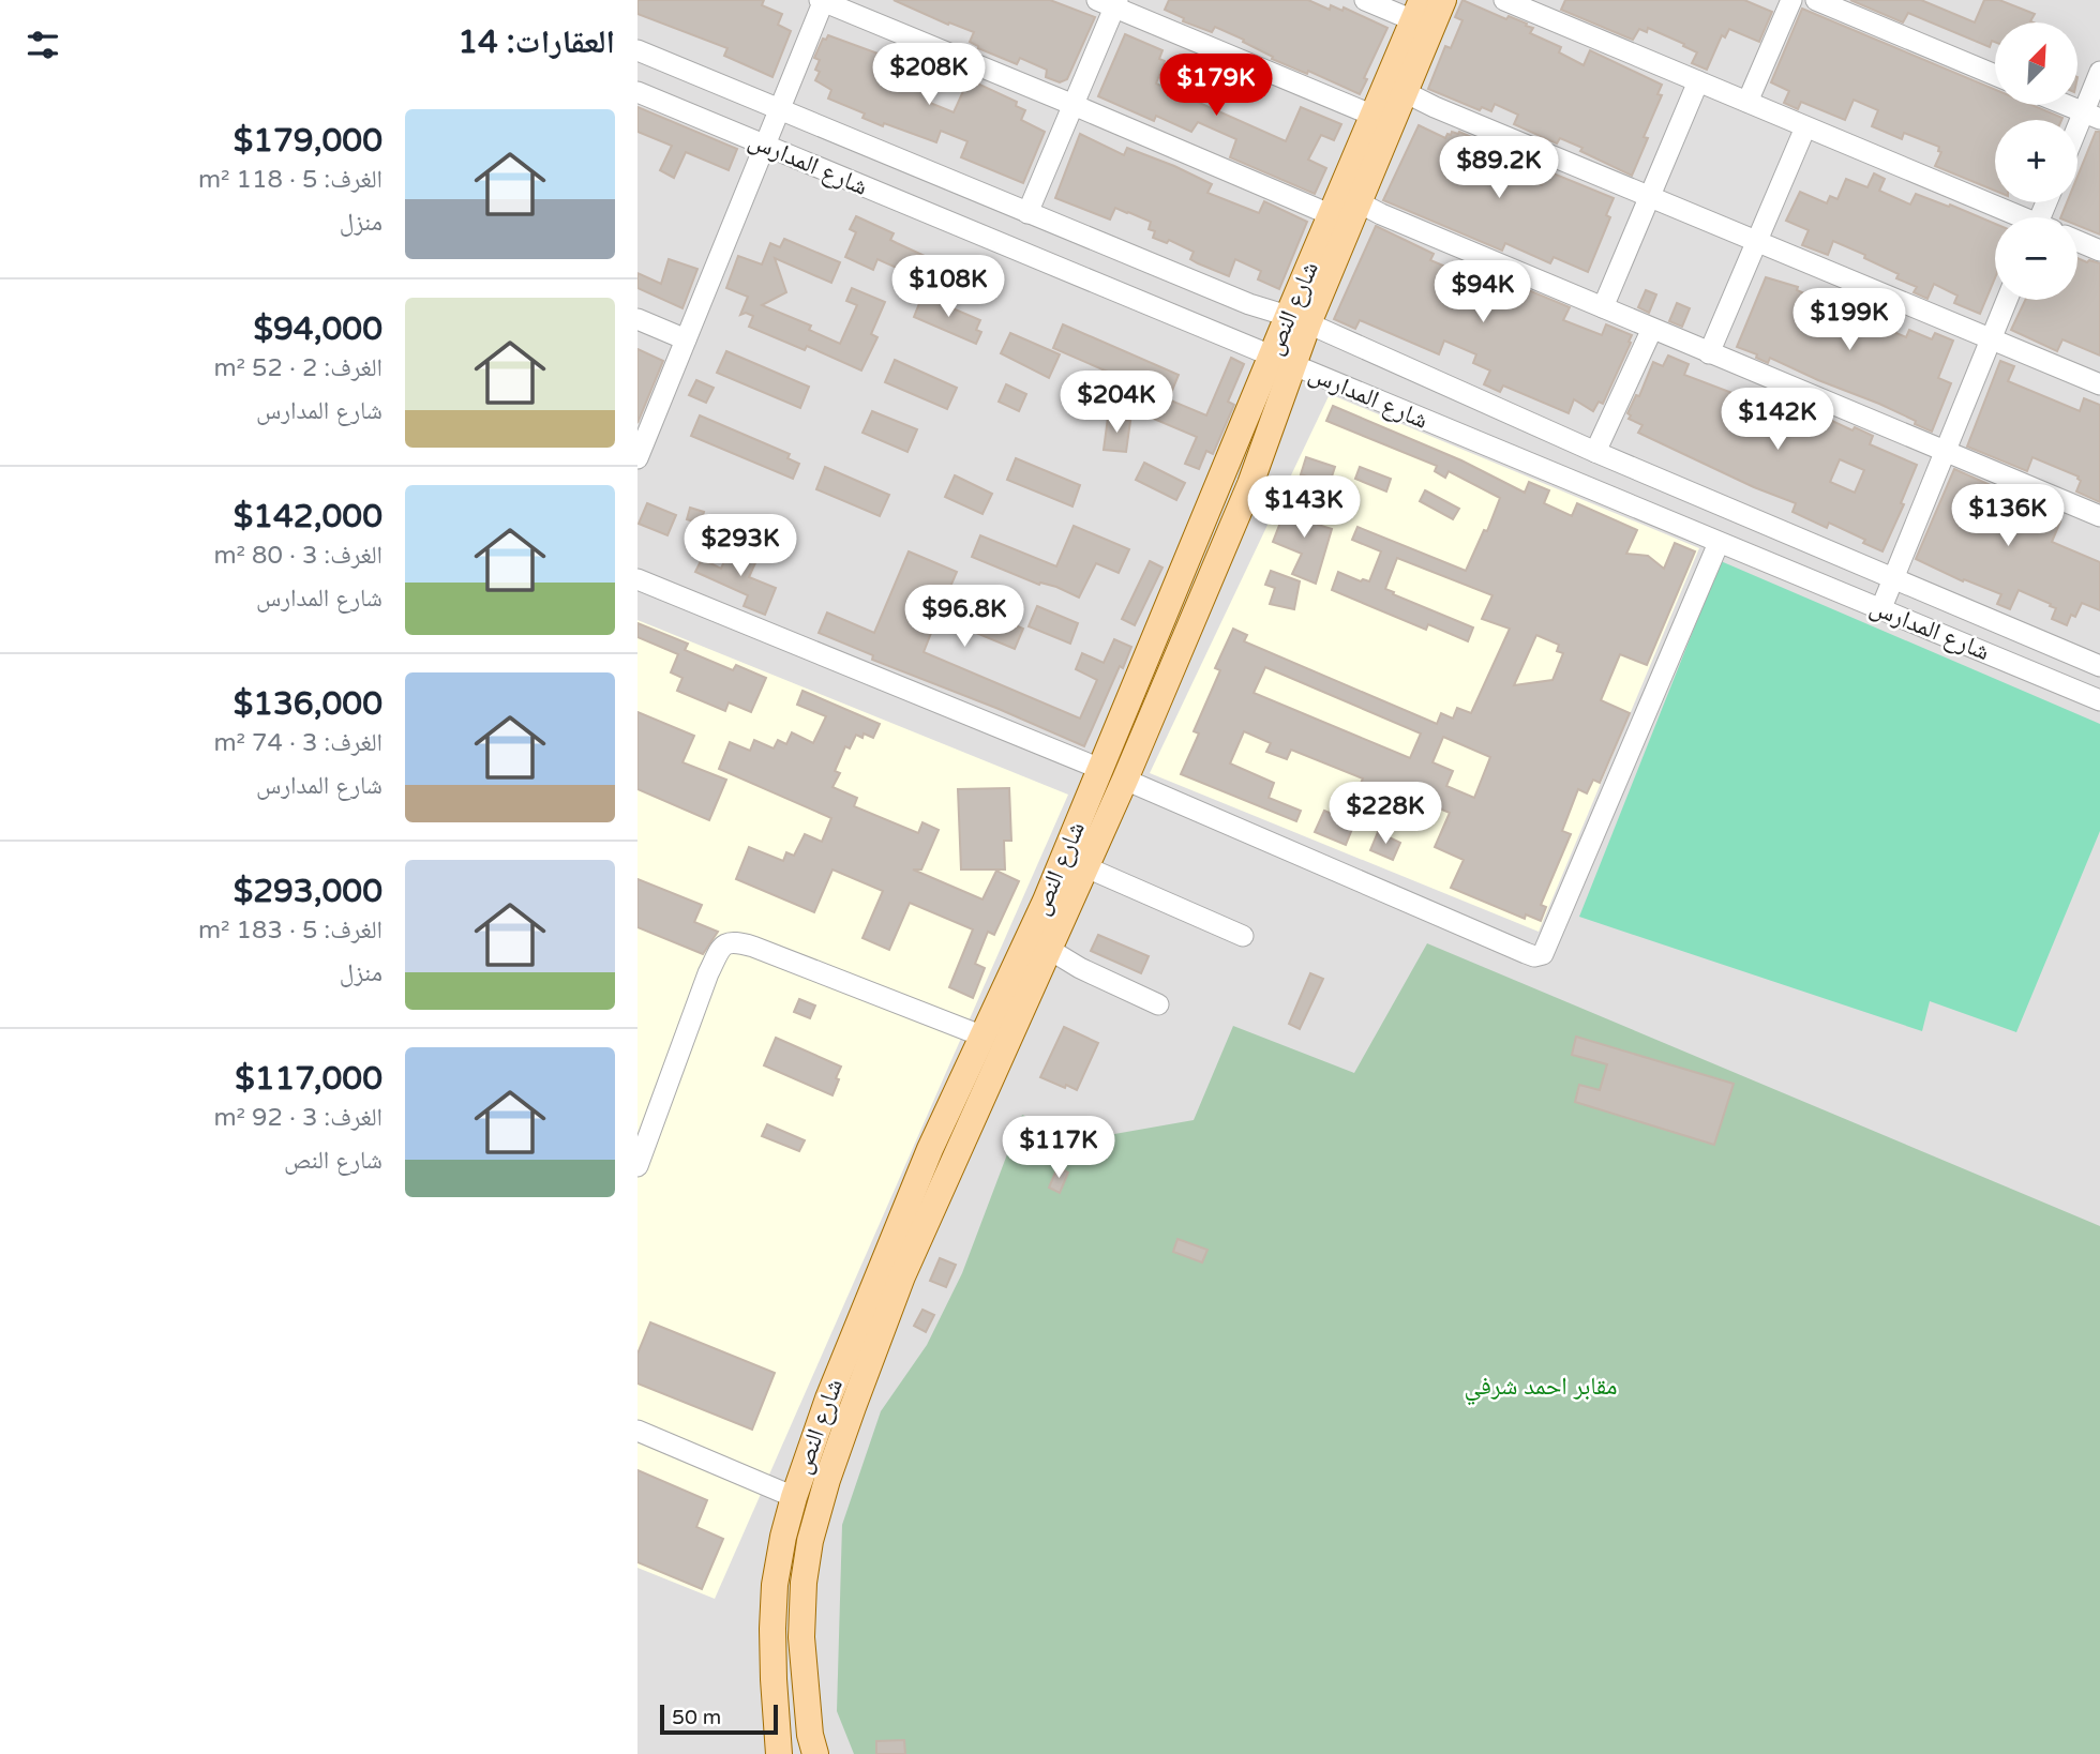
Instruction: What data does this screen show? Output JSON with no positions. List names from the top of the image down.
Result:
{
  "streets": {
    "main road": ["شارع النص"],
    "street": ["شارع المدارس"]
  },
  "crossings": [
    ["شارع المدارس", "شارع النص"]
  ],
  "parks": ["مقابر احمد شرفي"],
  "scale_bar": "50 m",
  "north": "top right",
  "page": {
    "heading": "العقارات: 14",
    "map_buttons": ["+", "−"],
    "price": [
      "$208K",
      "$179K",
      "$89.2K",
      "$108K",
      "$94K",
      "$199K",
      "$204K",
      "$142K",
      "$143K",
      "$136K",
      "$293K",
      "$96.8K",
      "$228K",
      "$117K"
    ],
    "list": [
      {
        "name": "$179,000",
        "note": "الغرف: 5 · 118 m² · منزل"
      },
      {
        "name": "$94,000",
        "note": "الغرف: 2 · 52 m² · شارع المدارس"
      },
      {
        "name": "$142,000",
        "note": "الغرف: 3 · 80 m² · شارع المدارس"
      },
      {
        "name": "$136,000",
        "note": "الغرف: 3 · 74 m² · شارع المدارس"
      },
      {
        "name": "$293,000",
        "note": "الغرف: 5 · 183 m² · منزل"
      },
      {
        "name": "$117,000",
        "note": "الغرف: 3 · 92 m² · شارع النص"
      }
    ],
    "scale": "50 m"
  }
}
